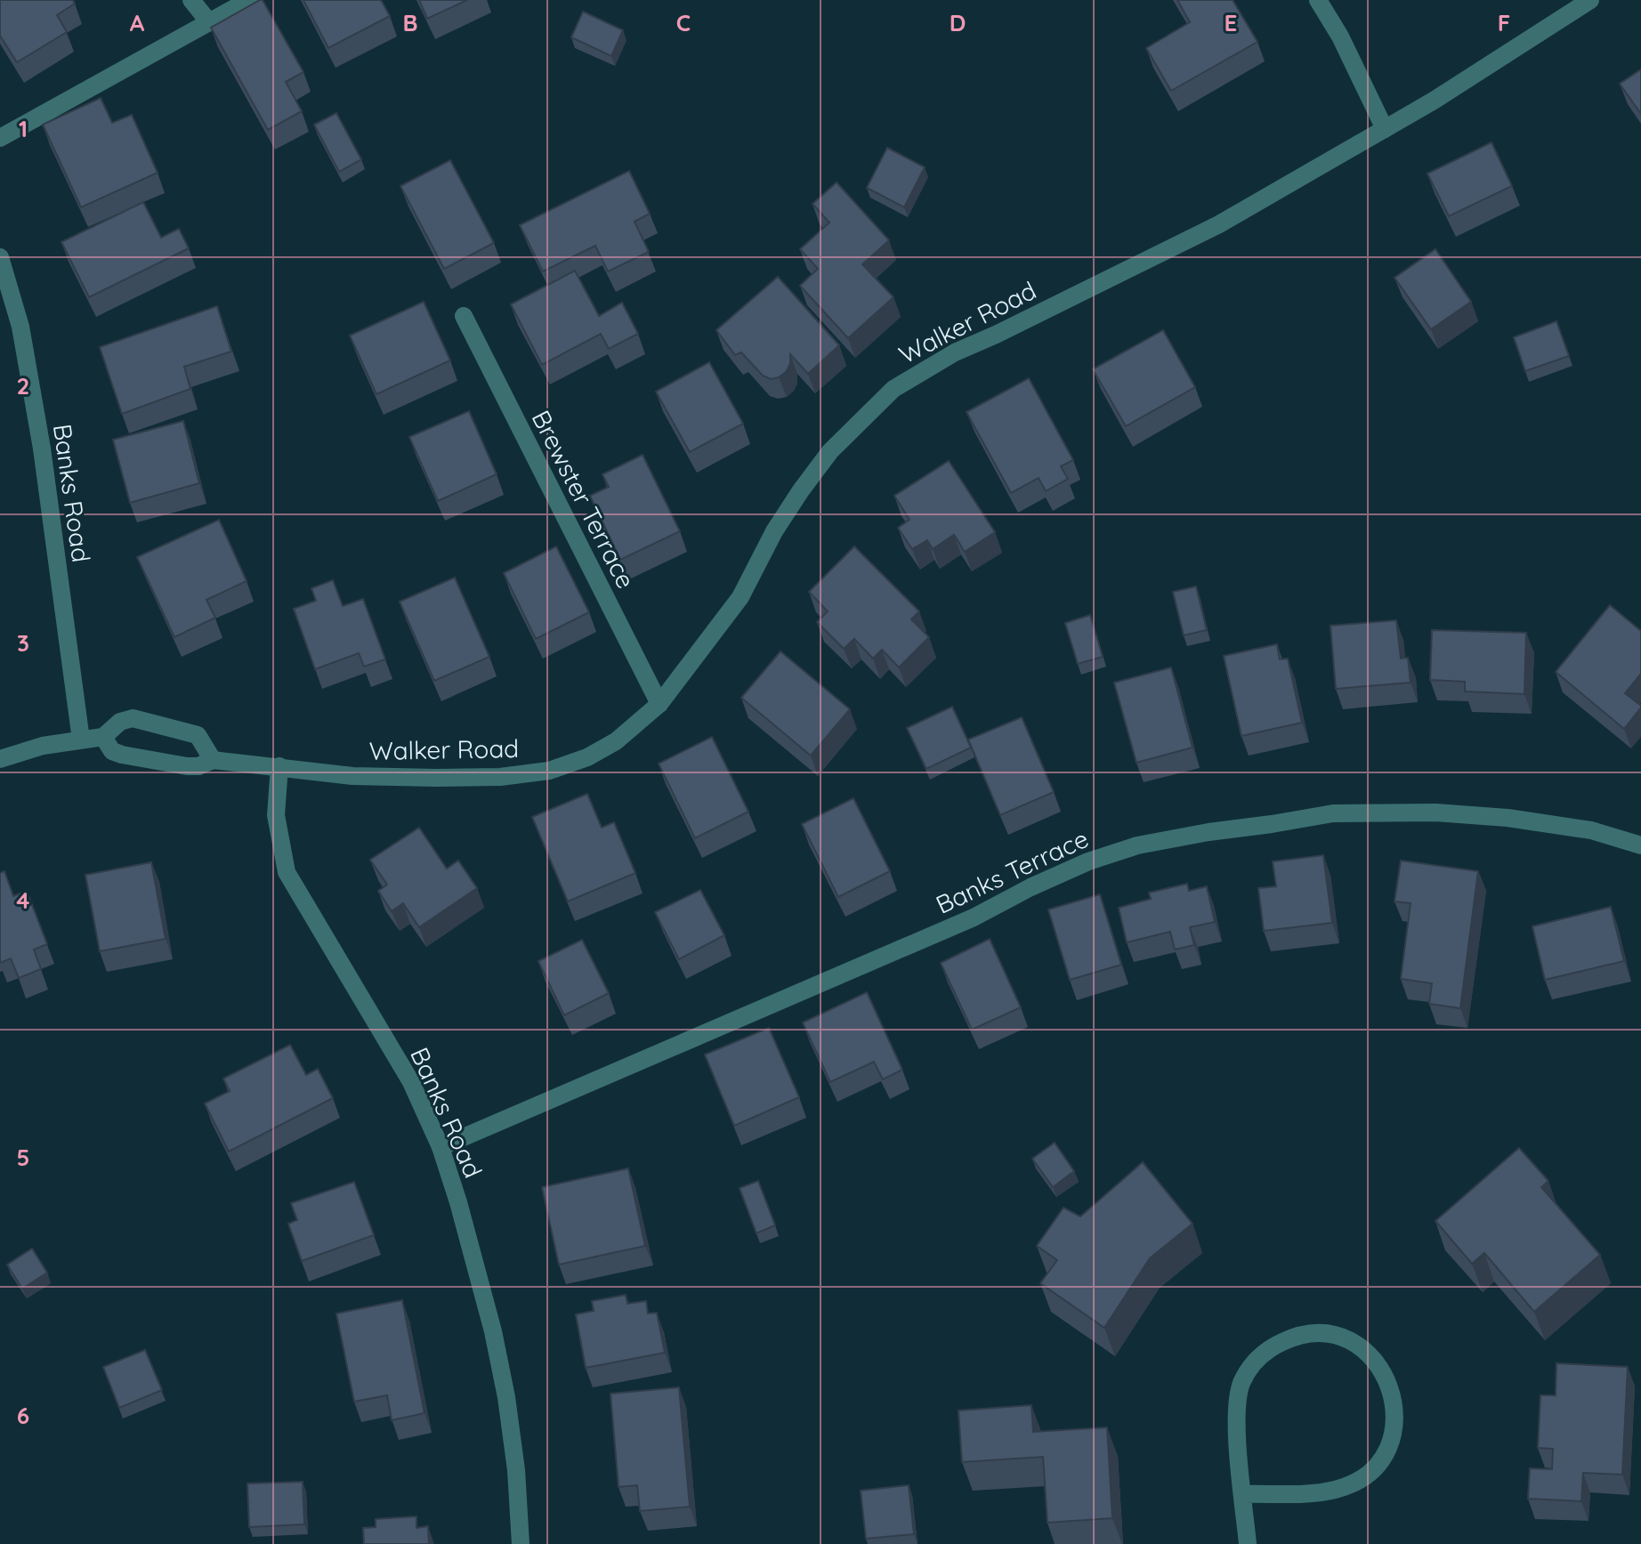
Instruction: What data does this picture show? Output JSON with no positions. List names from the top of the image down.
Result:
{
  "streets": {
    "street": [
      "Walker Road",
      "Banks Road",
      "Brewster Terrace",
      "Banks Terrace"
    ]
  },
  "crossings": [
    ["Walker Road", "Banks Road"],
    ["Walker Road", "Brewster Terrace"],
    ["Banks Road", "Banks Terrace"]
  ],
  "grid": {
    "columns": [
      "A",
      "B",
      "C",
      "D",
      "E",
      "F"
    ],
    "rows": [
      "1",
      "2",
      "3",
      "4",
      "5",
      "6"
    ]
  }
}
